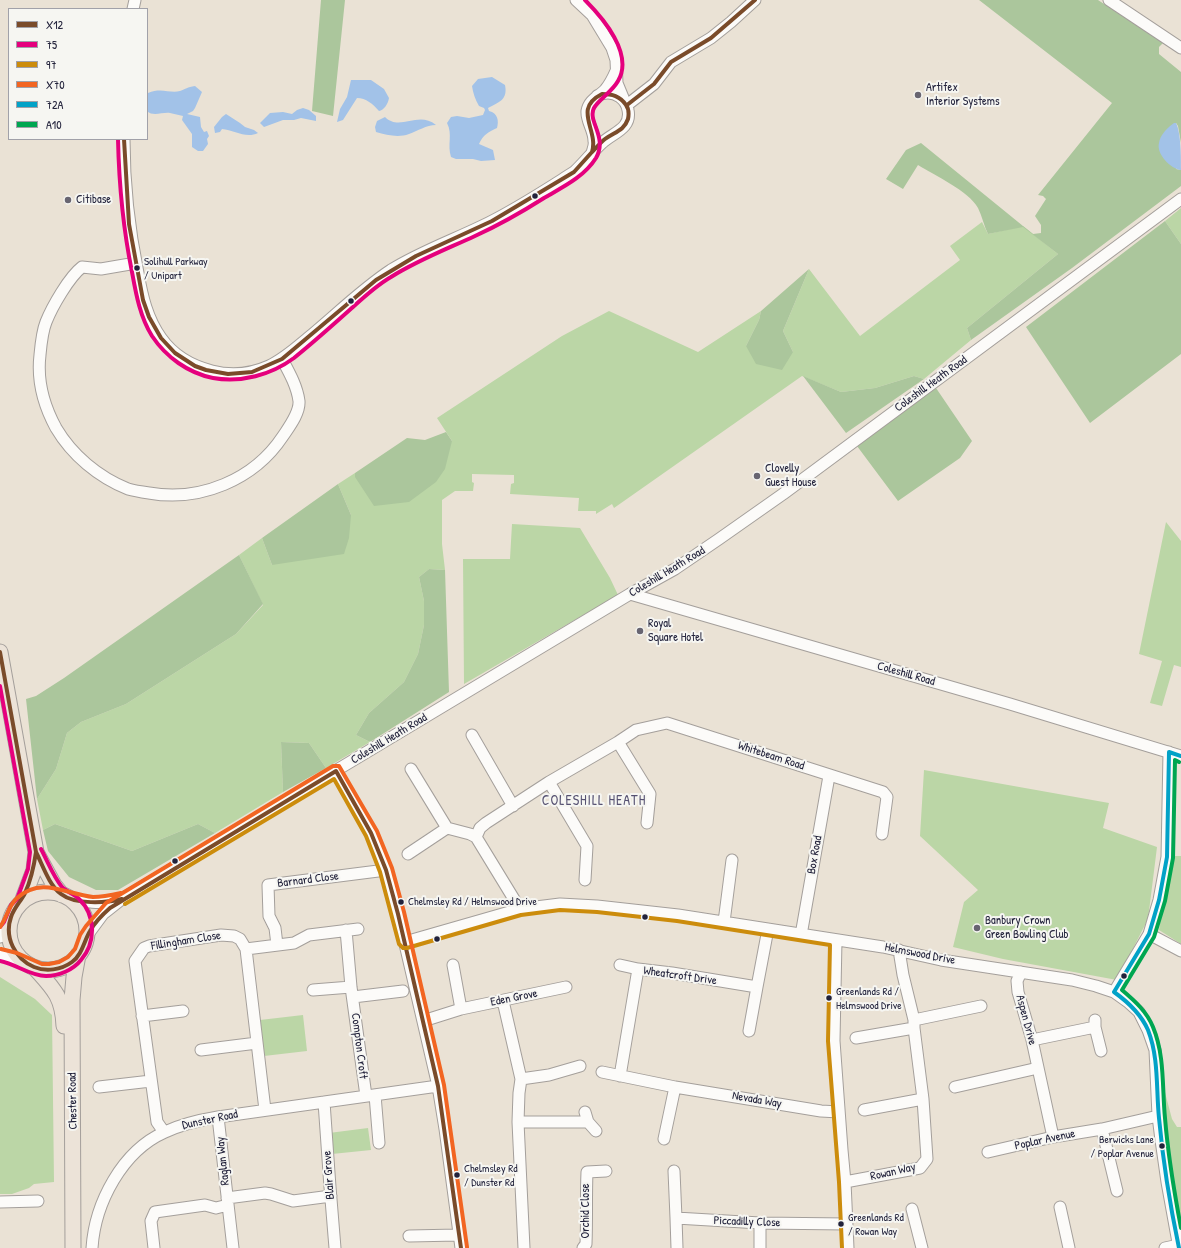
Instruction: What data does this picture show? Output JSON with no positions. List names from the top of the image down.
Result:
{
  "streets": {
    "highway": ["Chester Road"],
    "street": [
      "Coleshill Heath Road",
      "Coleshill Road",
      "Whitebeam Road",
      "Box Road",
      "Barnard Close",
      "Fillingham Close",
      "Helmswood Drive",
      "Wheatcroft Drive",
      "Eden Grove",
      "Aspen Drive",
      "Compton Croft",
      "Nevada Way",
      "Dunster Road",
      "Poplar Avenue",
      "Raglan Way",
      "Rowan Way",
      "Blair Grove",
      "Orchid Close",
      "Piccadilly Close"
    ]
  },
  "crossings": [
    ["Coleshill Heath Road", "Coleshill Road"],
    ["Coleshill Heath Road", "Chester Road"],
    ["Whitebeam Road", "Box Road"],
    ["Box Road", "Helmswood Drive"],
    ["Fillingham Close", "Dunster Road"],
    ["Helmswood Drive", "Aspen Drive"],
    ["Helmswood Drive", "Poplar Avenue"],
    ["Helmswood Drive", "Rowan Way"],
    ["Wheatcroft Drive", "Nevada Way"],
    ["Aspen Drive", "Poplar Avenue"],
    ["Compton Croft", "Dunster Road"],
    ["Dunster Road", "Raglan Way"],
    ["Dunster Road", "Blair Grove"]
  ],
  "districts": ["COLESHILL HEATH"],
  "places": [
    "Artifex Interior Systems",
    "Citibase",
    "Solihull Parkway / Unipart",
    "Clovelly Guest House",
    "Royal Square Hotel",
    "Chelmsley Rd / Helmswood Drive",
    "Banbury Crown Green Bowling Club",
    "Greenlands Rd / Helmswood Drive",
    "Berwicks Lane / Poplar Avenue",
    "Chelmsley Rd / Dunster Rd",
    "Greenlands Rd / Rowan Way"
  ],
  "lines": [
    "transit line X12",
    "transit line 75",
    "transit line 72A",
    "transit line A10",
    "transit line X70",
    "transit line 97"
  ],
  "legend": [
    "X12",
    "75",
    "97",
    "X70",
    "72A",
    "A10"
  ]
}
